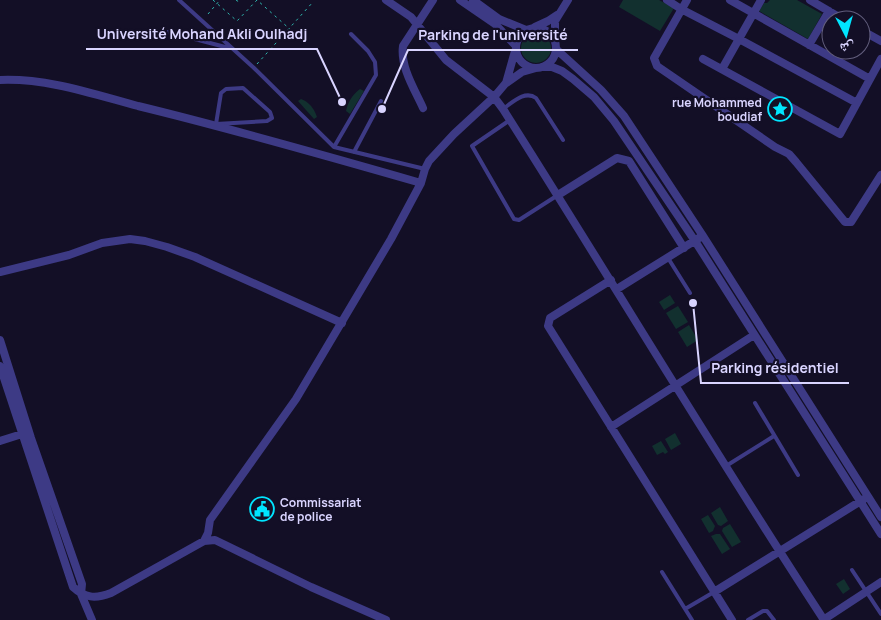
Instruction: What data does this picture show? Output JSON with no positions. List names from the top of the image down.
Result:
{
  "places": {
    "other": ["Université Mohand Akli Oulhadj", "Parking de l'université", "Parking résidentiel"],
    "place": ["rue Mohammed boudiaf"],
    "public building": ["Commissariat de police"]
  },
  "north": "bottom"
}
